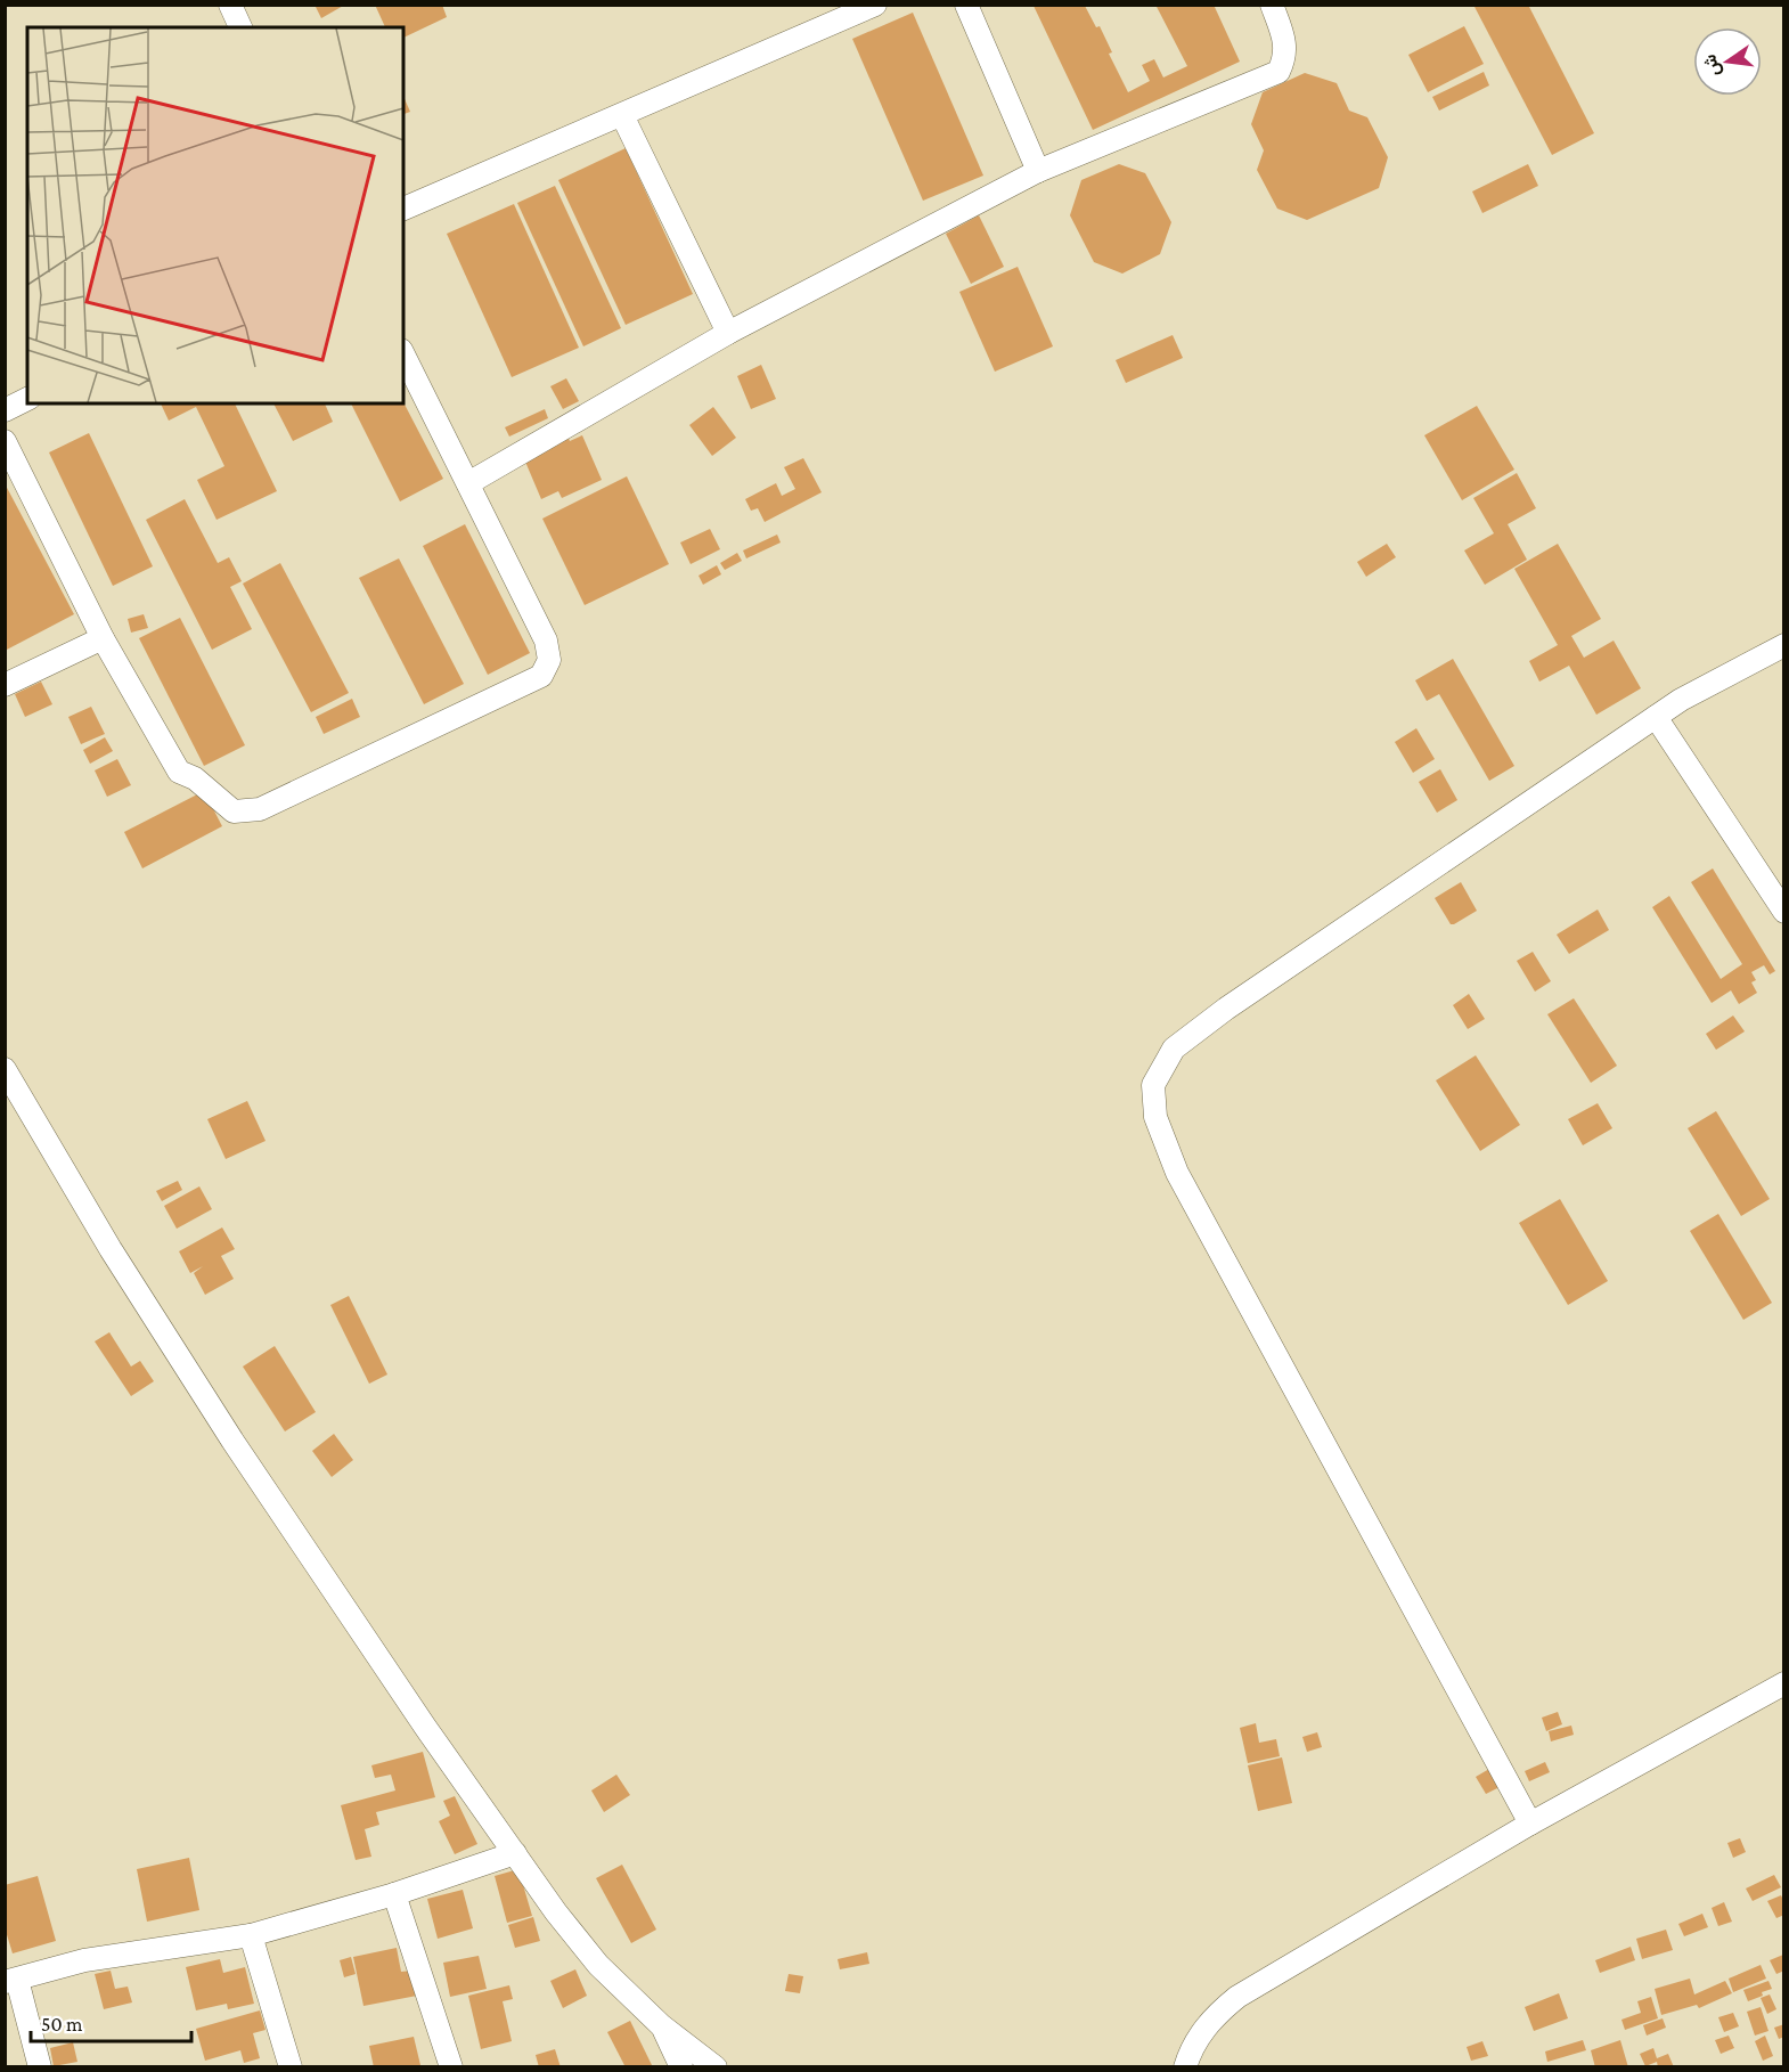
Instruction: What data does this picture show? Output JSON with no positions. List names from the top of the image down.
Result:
{
  "scale_bar": "50 m",
  "north": "left"
}
